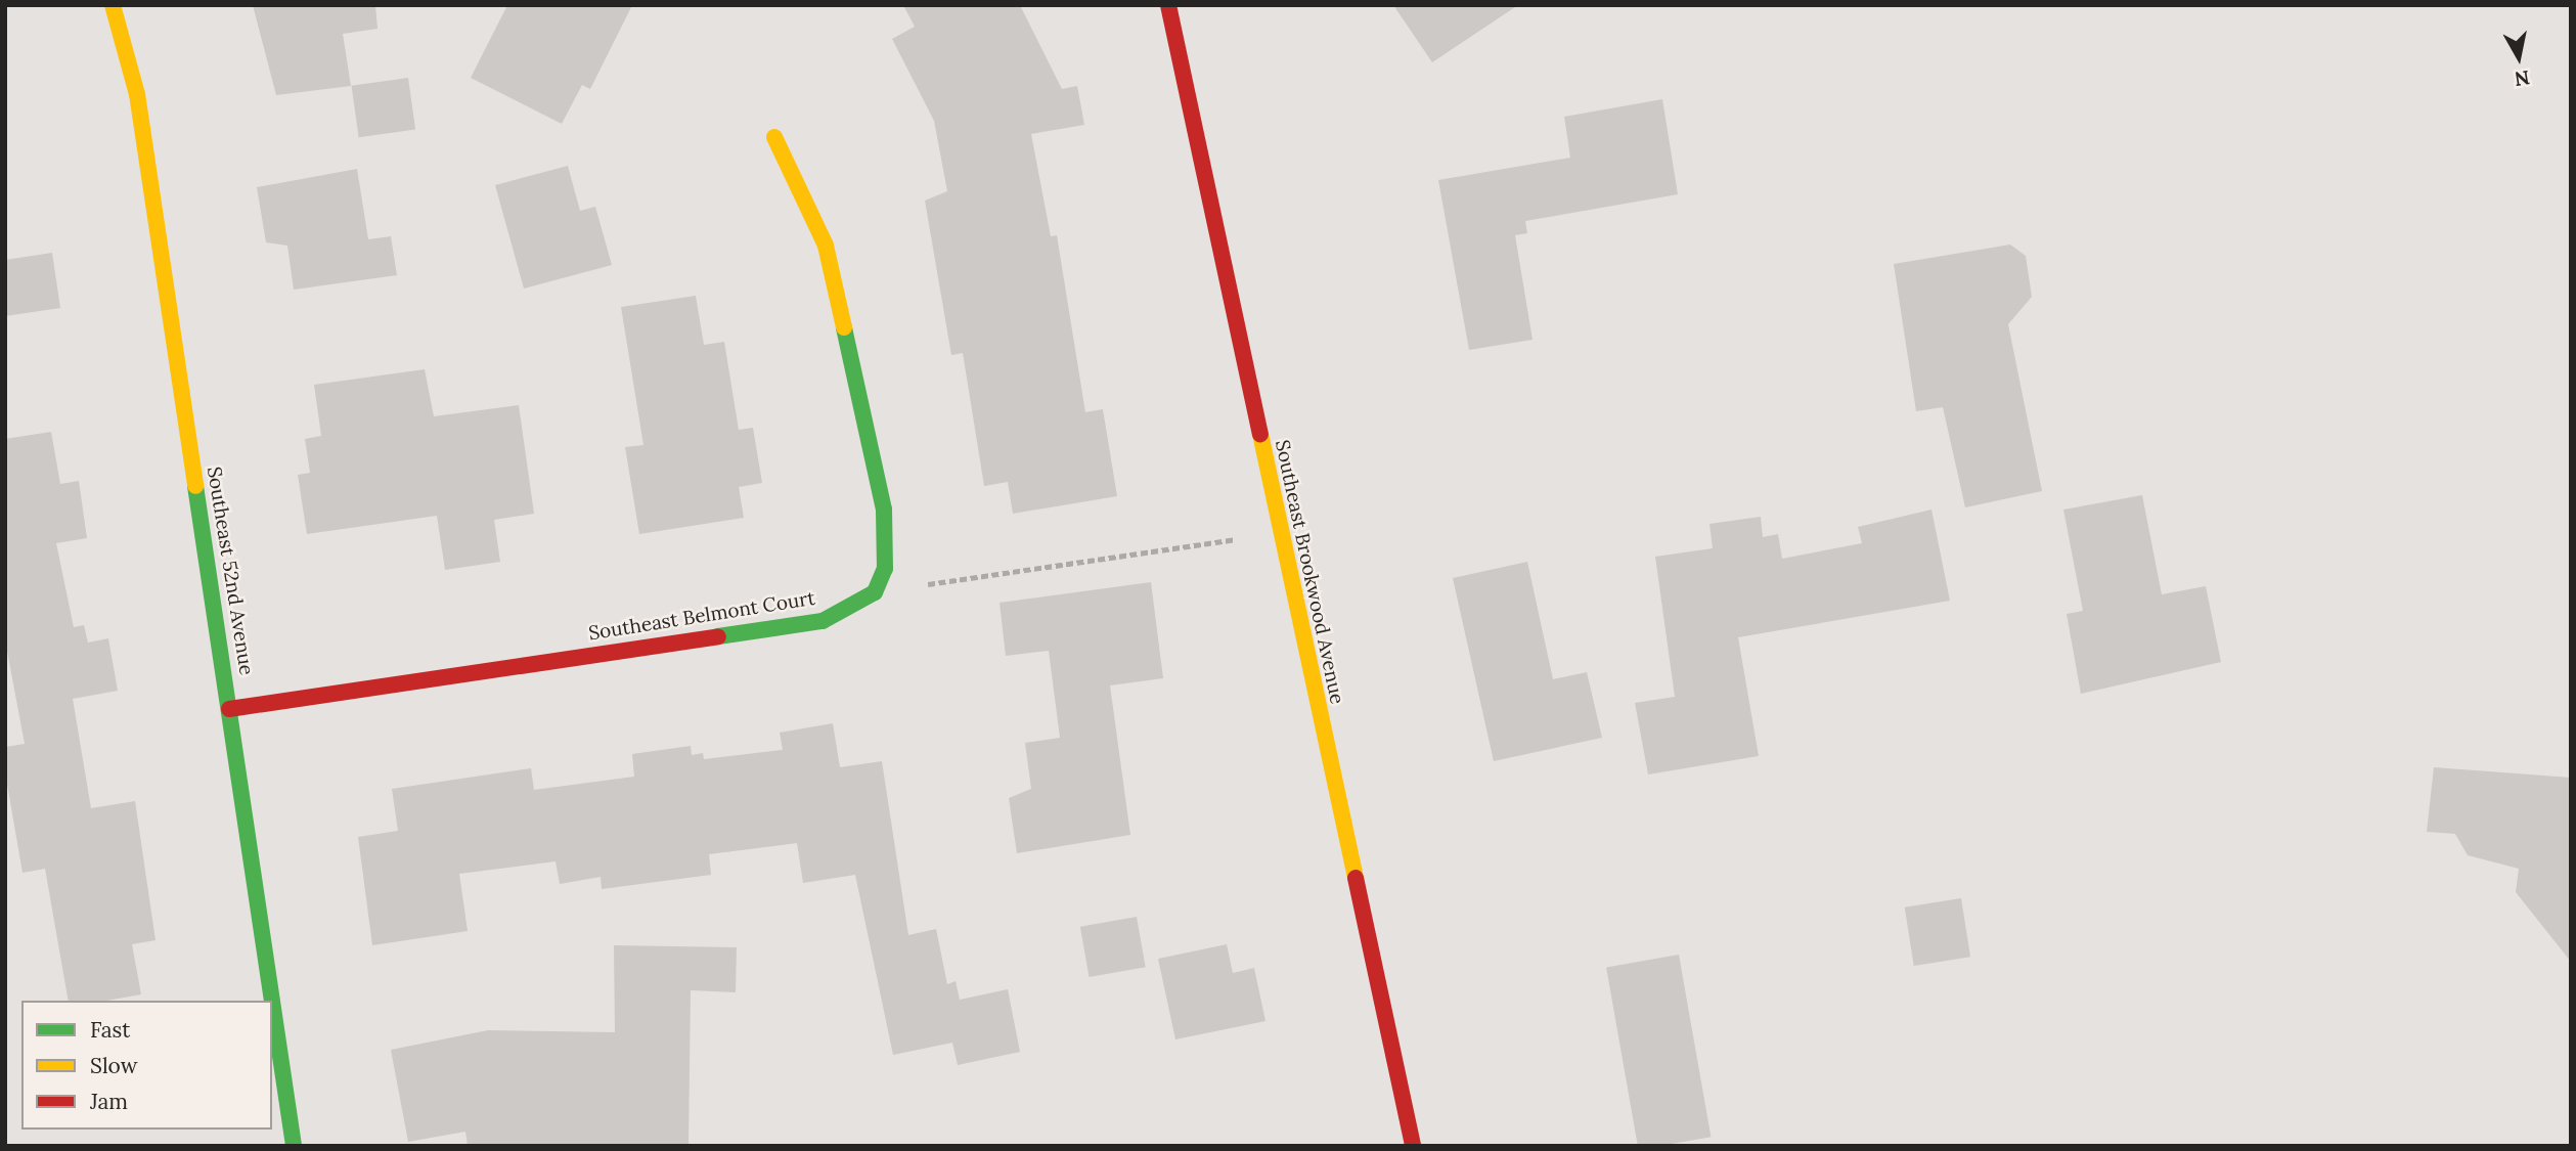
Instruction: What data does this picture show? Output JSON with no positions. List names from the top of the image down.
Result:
{
  "streets": {
    "street": ["Southeast 52nd Avenue", "Southeast Brookwood Avenue", "Southeast Belmont Court"]
  },
  "crossings": [
    ["Southeast 52nd Avenue", "Southeast Belmont Court"]
  ],
  "legend": ["Fast", "Slow", "Jam"],
  "north": "bottom"
}
